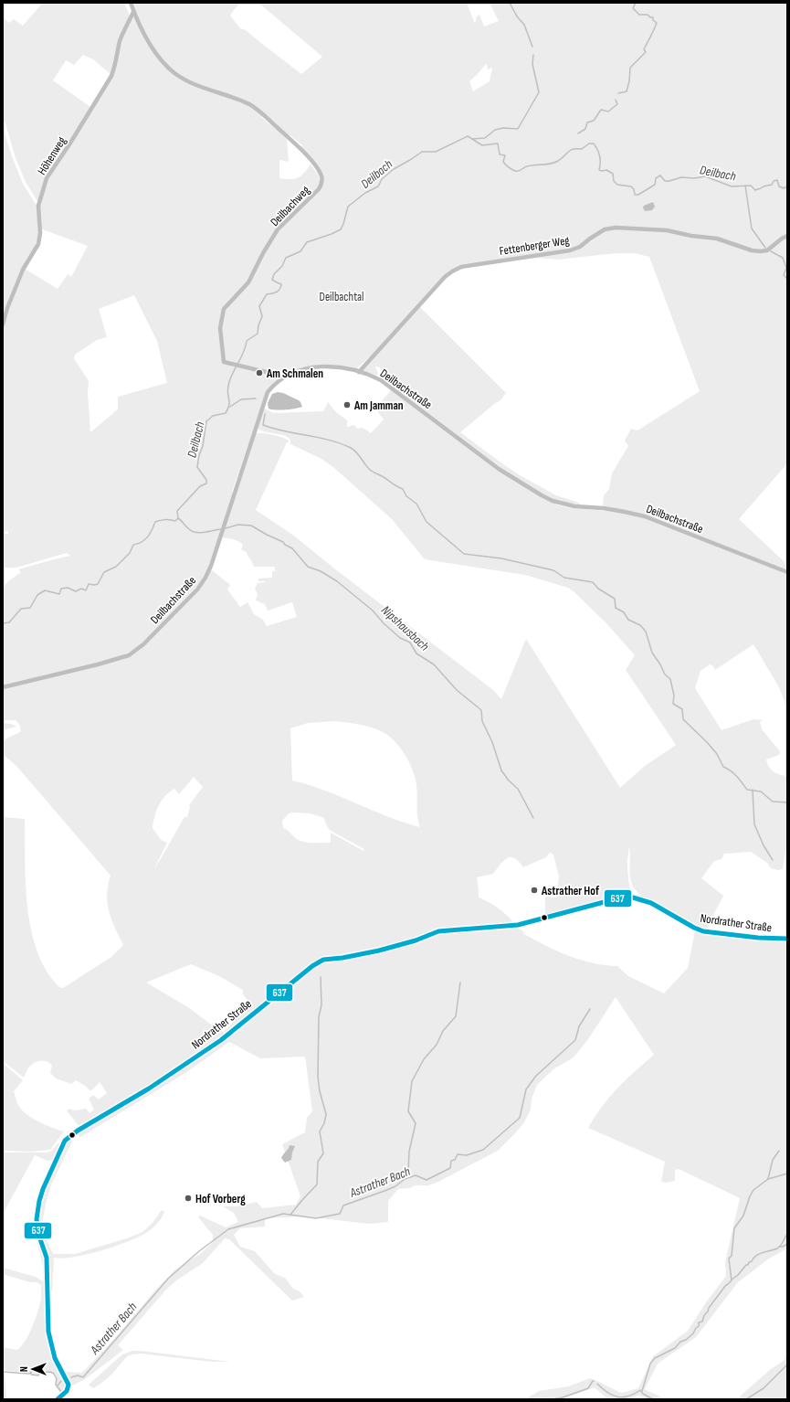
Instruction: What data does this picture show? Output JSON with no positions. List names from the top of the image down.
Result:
{
  "streets": {
    "main road": ["Nordrather Straße"],
    "street": [
      "Höhenweg",
      "Deilbachweg",
      "Fettenberger Weg",
      "Deilbachstraße"
    ]
  },
  "crossings": [
    ["Höhenweg", "Deilbachweg"],
    ["Deilbachweg", "Deilbachstraße"],
    ["Fettenberger Weg", "Deilbachstraße"]
  ],
  "water": ["Deilbach", "Nipshausbach", "Astrather Bach"],
  "parks": ["Deilbachtal"],
  "places": [
    "Am Schmalen",
    "Am Jamman",
    "Astrather Hof",
    "Hof Vorberg"
  ],
  "lines": ["transit line 637"],
  "north": "left"
}
